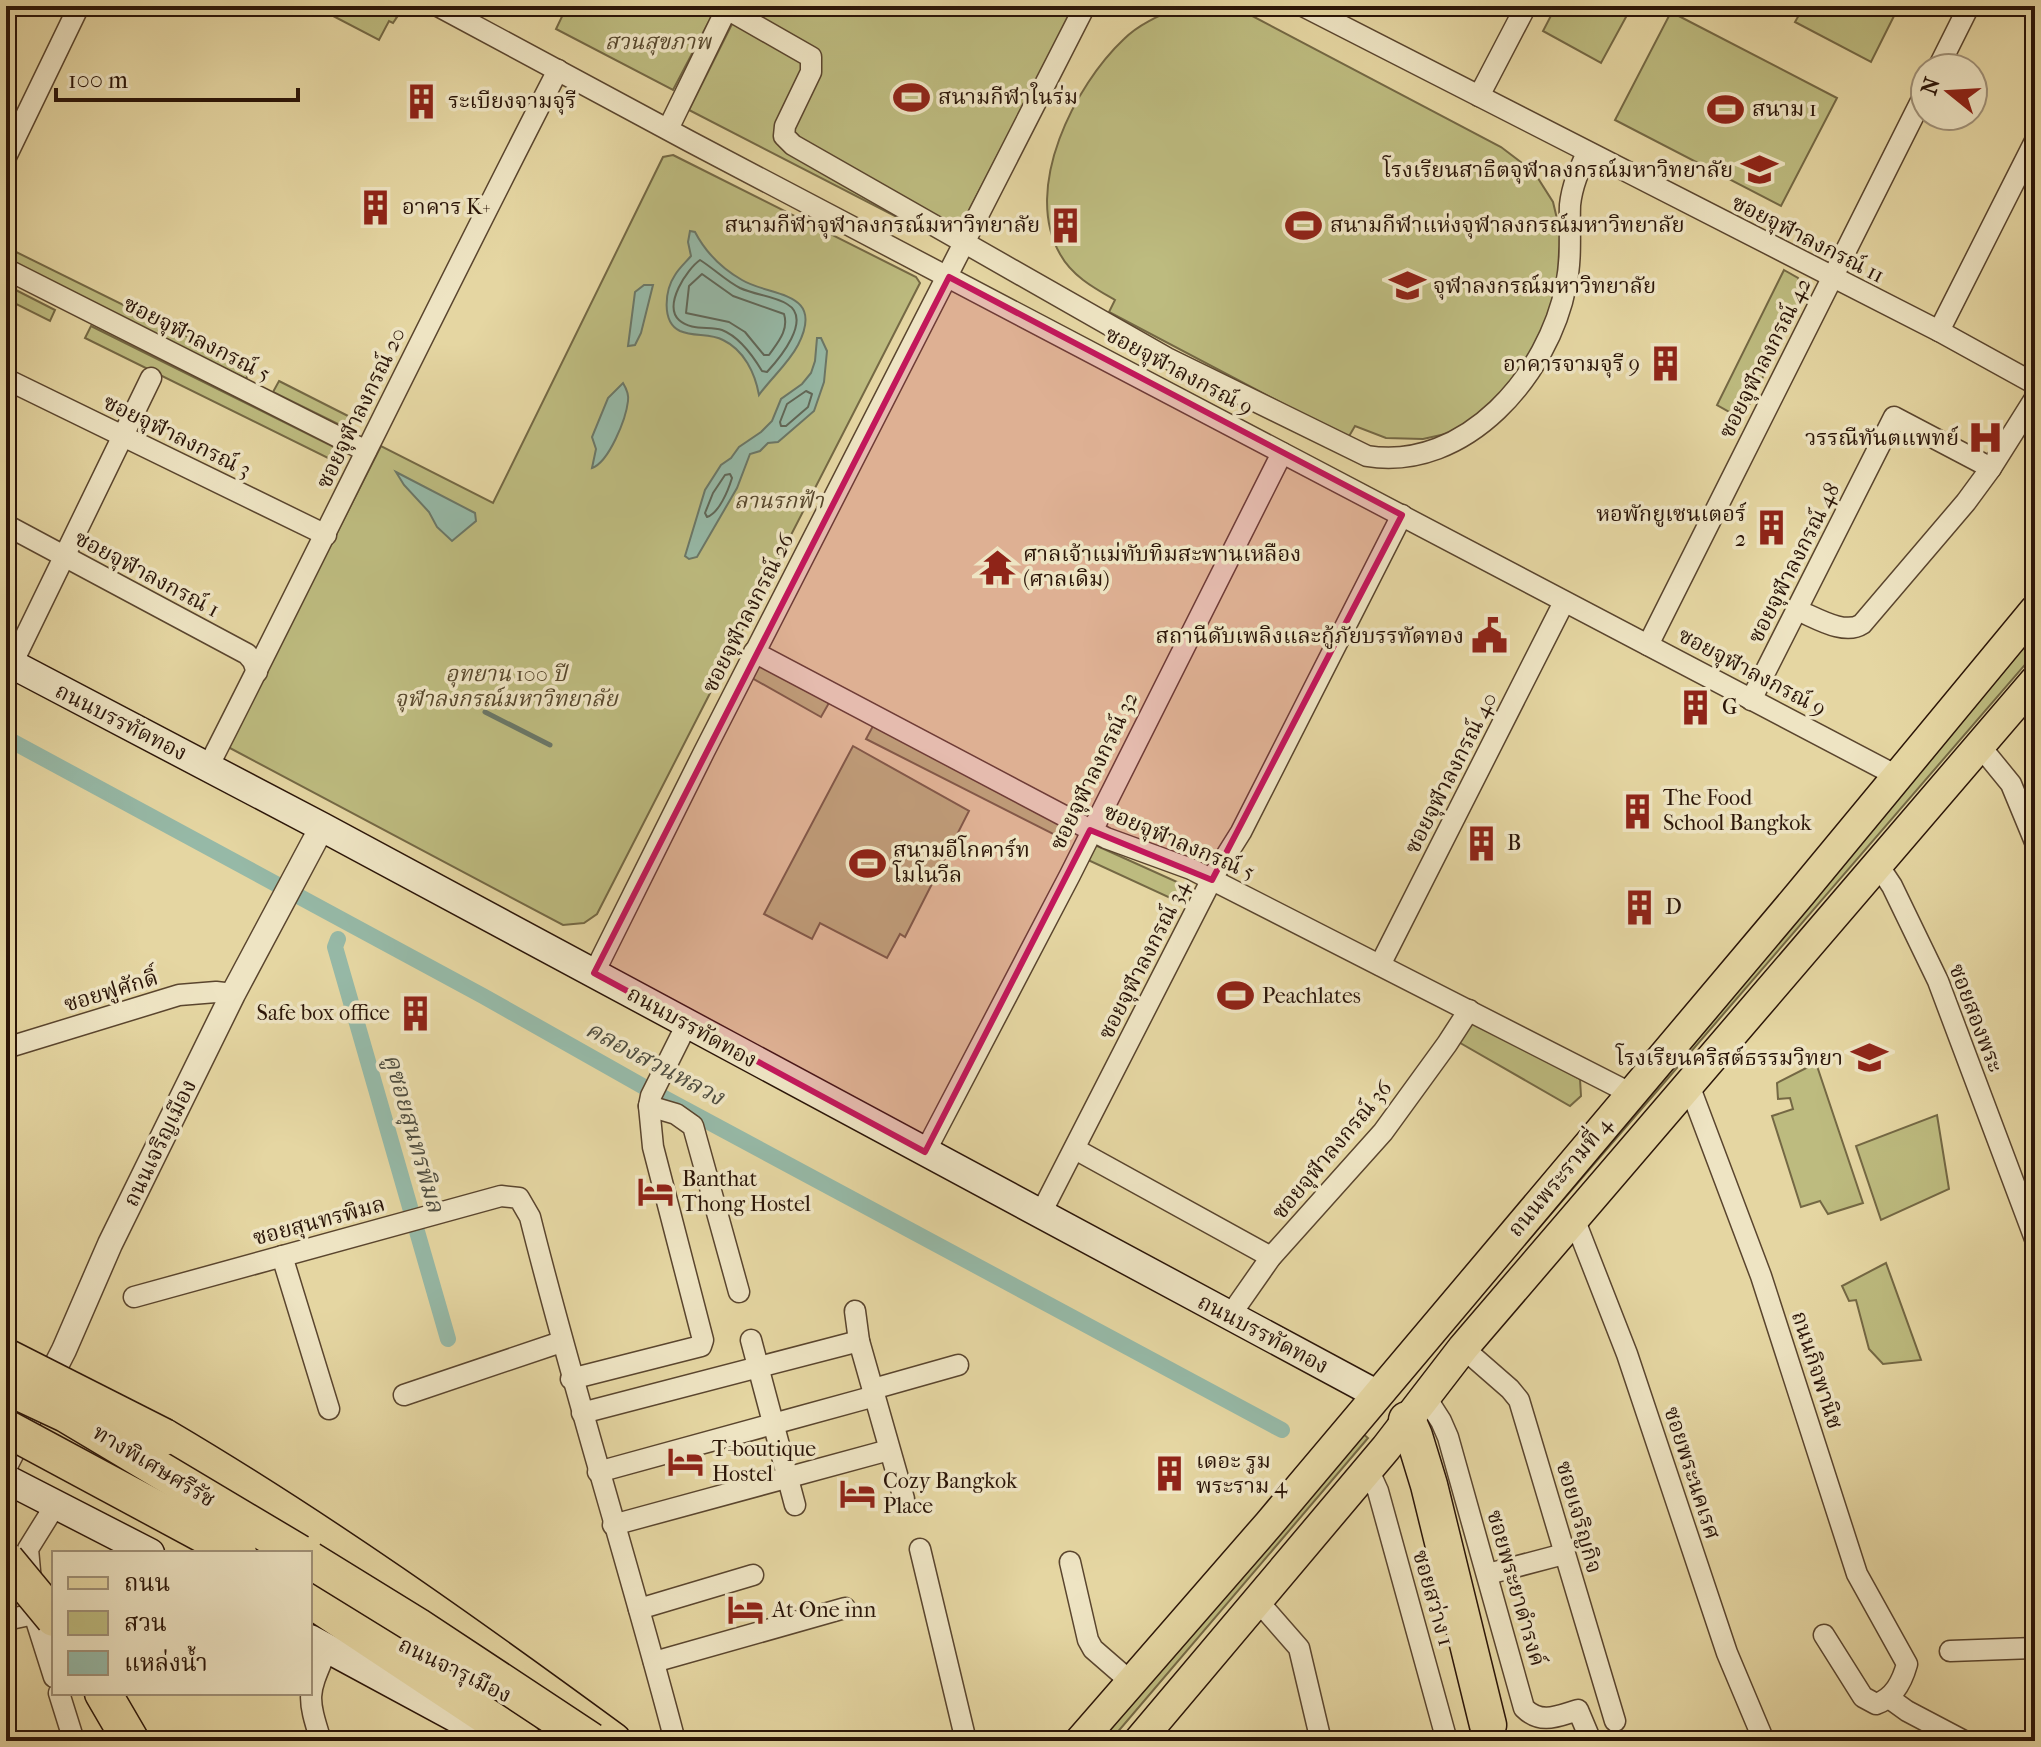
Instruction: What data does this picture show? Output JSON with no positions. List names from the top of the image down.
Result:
{
  "streets": {
    "highway": ["ทางพิเศษศรีรัช"],
    "main road": ["ถนนบรรทัดทอง", "ถนนพระรามที่ 4", "ถนนจารุเมือง"],
    "street": [
      "ซอยจุฬาลงกรณ์ 11",
      "ซอยจุฬาลงกรณ์ 5",
      "ซอยจุฬาลงกรณ์ 42",
      "ซอยจุฬาลงกรณ์ 9",
      "ซอยจุฬาลงกรณ์ 20",
      "ซอยจุฬาลงกรณ์ 3",
      "ซอยจุฬาลงกรณ์ 48",
      "ซอยจุฬาลงกรณ์ 1",
      "ซอยจุฬาลงกรณ์ 26",
      "ซอยจุฬาลงกรณ์ 32",
      "ซอยจุฬาลงกรณ์ 40",
      "ซอยจุฬาลงกรณ์ 34",
      "ซอยฟูศักดิ์",
      "ซอยสองพระ",
      "ถนนเจริญเมือง",
      "ซอยจุฬาลงกรณ์ 36",
      "ซอยสุนทรพิมล",
      "ถนนกิจพานิช",
      "ซอยพระนคเรศ",
      "ซอยเจริญกิจ",
      "ซอยพระยาดำรงค์",
      "ซอยสว่าง 1"
    ]
  },
  "crossings": [
    ["ซอยจุฬาลงกรณ์ 11", "ซอยจุฬาลงกรณ์ 42"],
    ["ซอยจุฬาลงกรณ์ 5", "ซอยจุฬาลงกรณ์ 20"],
    ["ซอยจุฬาลงกรณ์ 5", "ซอยจุฬาลงกรณ์ 26"],
    ["ซอยจุฬาลงกรณ์ 5", "ซอยจุฬาลงกรณ์ 32"],
    ["ซอยจุฬาลงกรณ์ 5", "ซอยจุฬาลงกรณ์ 40"],
    ["ซอยจุฬาลงกรณ์ 5", "ซอยจุฬาลงกรณ์ 34"],
    ["ซอยจุฬาลงกรณ์ 5", "ซอยจุฬาลงกรณ์ 36"],
    ["ซอยจุฬาลงกรณ์ 5", "ถนนพระรามที่ 4"],
    ["ซอยจุฬาลงกรณ์ 42", "ซอยจุฬาลงกรณ์ 9"],
    ["ซอยจุฬาลงกรณ์ 9", "ซอยจุฬาลงกรณ์ 20"],
    ["ซอยจุฬาลงกรณ์ 9", "ซอยจุฬาลงกรณ์ 48"],
    ["ซอยจุฬาลงกรณ์ 9", "ซอยจุฬาลงกรณ์ 26"],
    ["ซอยจุฬาลงกรณ์ 9", "ซอยจุฬาลงกรณ์ 32"],
    ["ซอยจุฬาลงกรณ์ 9", "ซอยจุฬาลงกรณ์ 40"],
    ["ซอยจุฬาลงกรณ์ 9", "ซอยจุฬาลงกรณ์ 34"],
    ["ซอยจุฬาลงกรณ์ 9", "ถนนพระรามที่ 4"],
    ["ซอยจุฬาลงกรณ์ 20", "ซอยจุฬาลงกรณ์ 3"],
    ["ซอยจุฬาลงกรณ์ 20", "ซอยจุฬาลงกรณ์ 1"],
    ["ซอยจุฬาลงกรณ์ 20", "ถนนบรรทัดทอง"],
    ["ซอยจุฬาลงกรณ์ 26", "ถนนบรรทัดทอง"],
    ["ถนนบรรทัดทอง", "ซอยจุฬาลงกรณ์ 32"],
    ["ถนนบรรทัดทอง", "ซอยจุฬาลงกรณ์ 34"],
    ["ถนนบรรทัดทอง", "ถนนเจริญเมือง"],
    ["ถนนบรรทัดทอง", "ซอยจุฬาลงกรณ์ 36"],
    ["ถนนบรรทัดทอง", "ถนนพระรามที่ 4"],
    ["ซอยฟูศักดิ์", "ถนนเจริญเมือง"],
    ["ซอยสองพระ", "ถนนพระรามที่ 4"],
    ["ถนนเจริญเมือง", "ทางพิเศษศรีรัช"],
    ["ถนนพระรามที่ 4", "ถนนกิจพานิช"],
    ["ถนนพระรามที่ 4", "ซอยพระนคเรศ"],
    ["ถนนพระรามที่ 4", "ซอยเจริญกิจ"],
    ["ถนนพระรามที่ 4", "ซอยพระยาดำรงค์"],
    ["ถนนพระรามที่ 4", "ซอยสว่าง 1"]
  ],
  "water": ["คลองสวนหลวง", "คูซอยสุนทรพิมล"],
  "parks": ["สวนสุขภาพ", "ลานรกฟ้า", "อุทยาน 100 ปี จุฬาลงกรณ์มหาวิทยาลัย"],
  "places": {
    "sports": [
      "สนามกีฬาในร่ม",
      "สนาม 1",
      "สนามกีฬาแห่งจุฬาลงกรณ์มหาวิทยาลัย",
      "สนามอีโกคาร์ท โมโนวีล",
      "Peachlates"
    ],
    "building": [
      "ระเบียงจามจุรี",
      "อาคาร K+",
      "สนามกีฬาจุฬาลงกรณ์มหาวิทยาลัย",
      "อาคารจามจุรี 9",
      "หอพักยูเซนเตอร์ 2",
      "G",
      "The Food School Bangkok",
      "B",
      "D",
      "Safe box office",
      "เดอะ รูม พระราม 4"
    ],
    "school or university": ["โรงเรียนสาธิตจุฬาลงกรณ์มหาวิทยาลัย", "จุฬาลงกรณ์มหาวิทยาลัย", "โรงเรียนคริสต์ธรรมวิทยา"],
    "hospital": ["วรรณีทันตแพทย์"],
    "temple": ["ศาลเจ้าแม่ทับทิมสะพานเหลือง (ศาลเดิม)"],
    "public building": ["สถานีดับเพลิงและกู้ภัยบรรทัดทอง"],
    "hotel": [
      "Banthat Thong Hostel",
      "T-boutique Hostel",
      "Cozy Bangkok Place",
      "At One inn"
    ]
  },
  "legend": ["ถนน", "สวน", "แหล่งน้ำ"],
  "scale_bar": "100 m",
  "north": "left"
}
